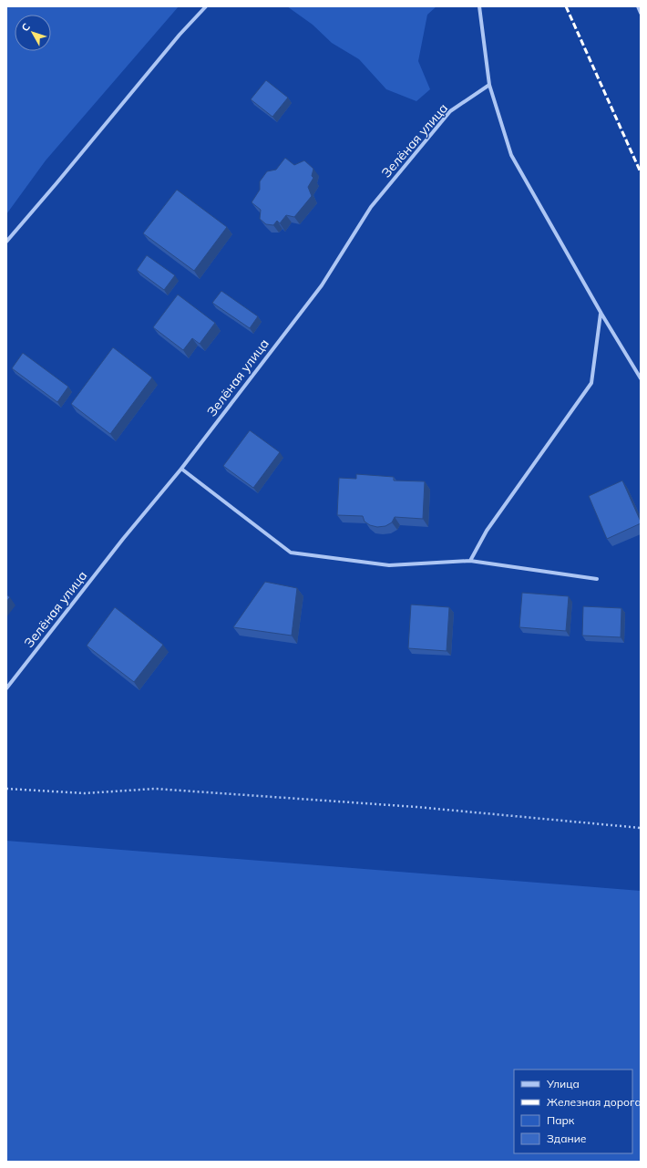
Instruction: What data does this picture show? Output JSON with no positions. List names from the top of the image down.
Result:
{
  "streets": {
    "street": ["Зелёная улица"]
  },
  "legend": [
    "Улица",
    "Железная дорога",
    "Парк",
    "Здание"
  ],
  "north": "top left"
}
